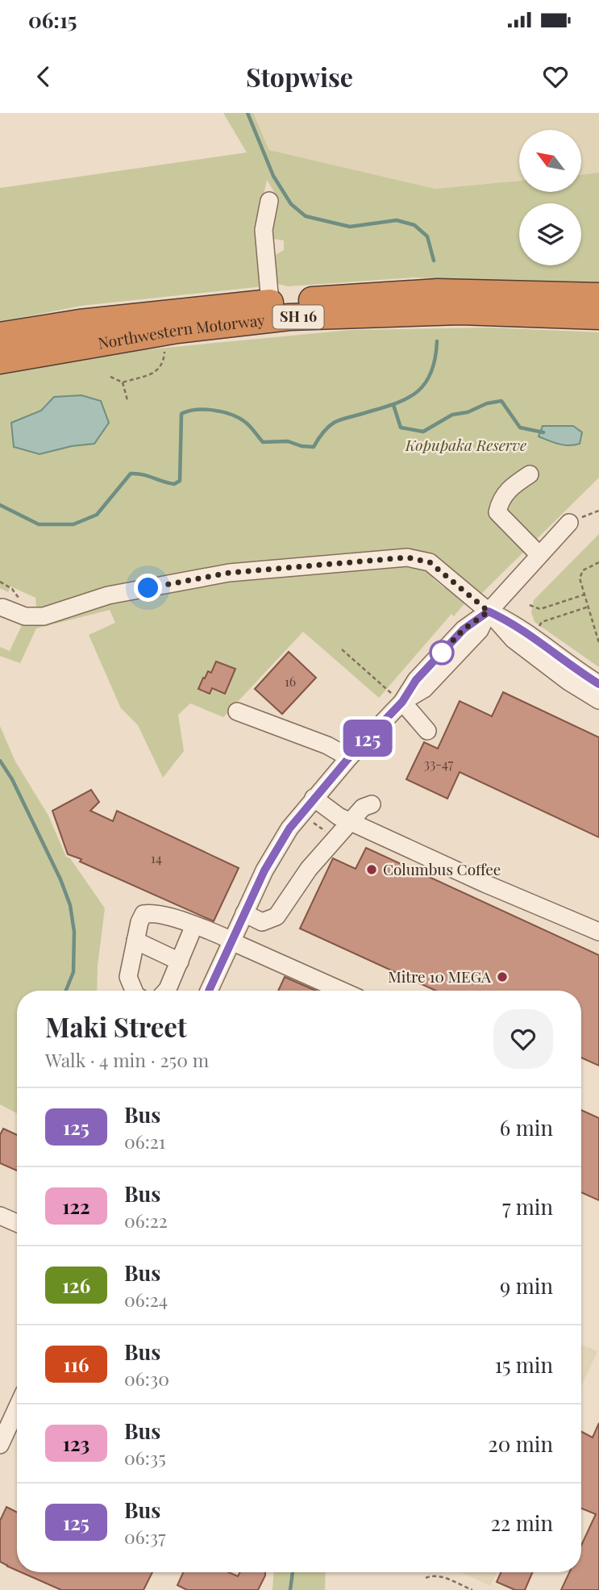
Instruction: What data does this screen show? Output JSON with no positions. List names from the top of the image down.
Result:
{
  "streets": {
    "highway": ["SH 16", "Northwestern Motorway"]
  },
  "parks": ["Kopupaka Reserve"],
  "places": ["Columbus Coffee", "Mitre 10 MEGA"],
  "lines": ["bus line 125"],
  "house_numbers": ["16", "33-47", "14"],
  "north": "top left",
  "page": {
    "status": "06:15",
    "header": "Stopwise",
    "on_map": "125",
    "heading": ["Maki Street", "Walk · 4 min · 250 m"],
    "list": [
      {
        "mark": "125",
        "name": "Bus",
        "note": "06:21",
        "value": "6 min"
      },
      {
        "mark": "122",
        "name": "Bus",
        "note": "06:22",
        "value": "7 min"
      },
      {
        "mark": "126",
        "name": "Bus",
        "note": "06:24",
        "value": "9 min"
      },
      {
        "mark": "116",
        "name": "Bus",
        "note": "06:30",
        "value": "15 min"
      },
      {
        "mark": "123",
        "name": "Bus",
        "note": "06:35",
        "value": "20 min"
      },
      {
        "mark": "125",
        "name": "Bus",
        "note": "06:37",
        "value": "22 min"
      }
    ]
  }
}
